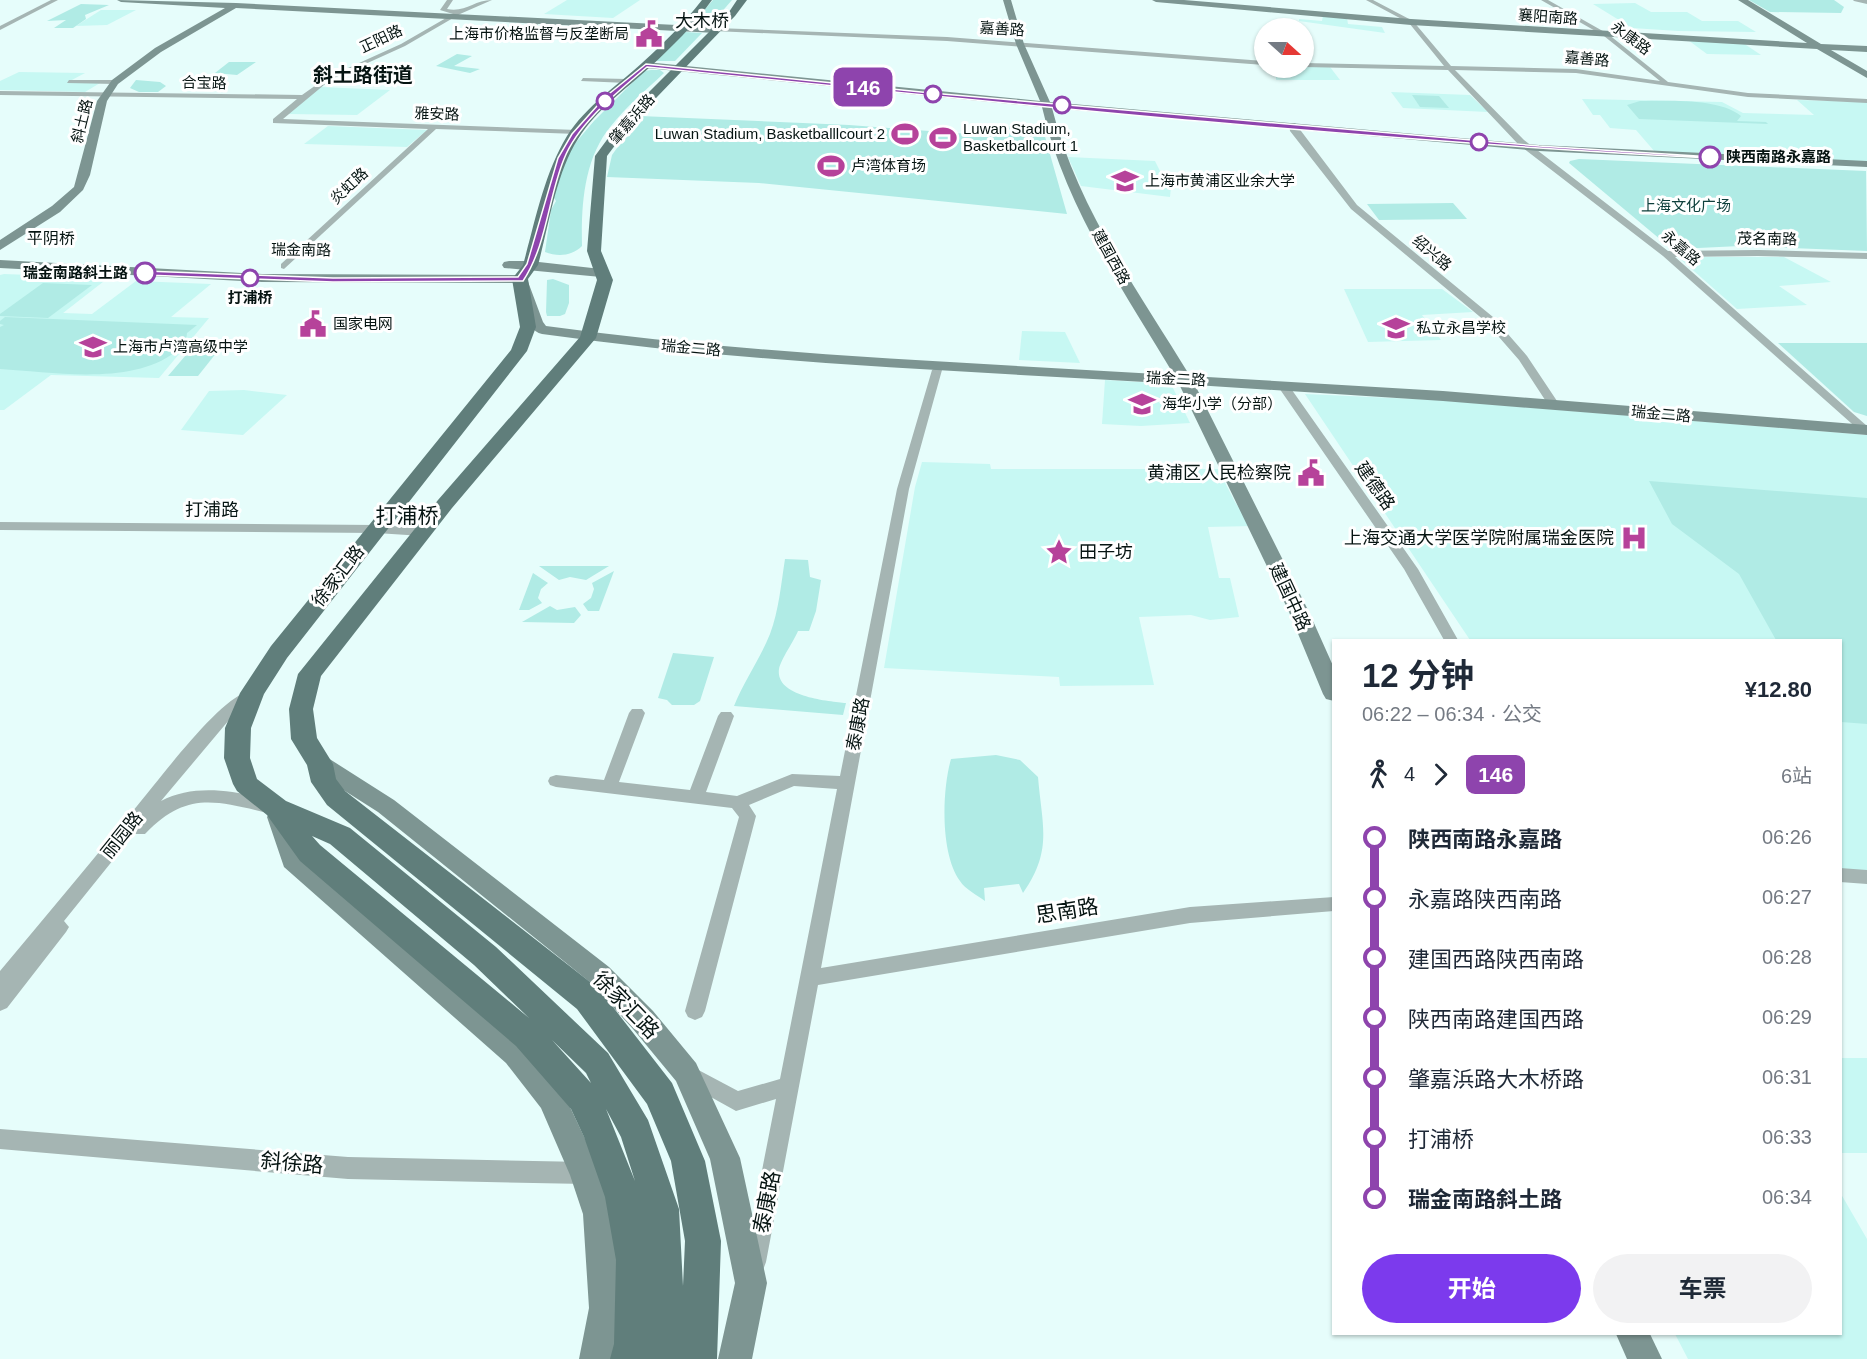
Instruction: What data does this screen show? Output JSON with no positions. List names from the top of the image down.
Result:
{
  "streets": {
    "main road": [
      "襄阳南路",
      "肇嘉浜路",
      "斜土路",
      "瑞金南路",
      "建国西路",
      "瑞金二路",
      "徐家汇路",
      "建国中路"
    ],
    "street": [
      "嘉善路",
      "永康路",
      "正阳路",
      "合宝路",
      "雅安路",
      "炎虹路",
      "茂名南路",
      "永嘉路",
      "绍兴路",
      "建德路",
      "打浦路",
      "泰康路",
      "丽园路",
      "思南路",
      "斜徐路"
    ]
  },
  "crossings": [
    ["襄阳南路", "永康路"],
    ["襄阳南路", "永嘉路"],
    ["嘉善路", "永康路"],
    ["嘉善路", "肇嘉浜路"],
    ["嘉善路", "永嘉路"],
    ["嘉善路", "建国西路"],
    ["正阳路", "合宝路"],
    ["正阳路", "雅安路"],
    ["合宝路", "斜土路"],
    ["雅安路", "肇嘉浜路"],
    ["雅安路", "炎虹路"],
    ["肇嘉浜路", "瑞金南路"],
    ["肇嘉浜路", "瑞金二路"],
    ["肇嘉浜路", "徐家汇路"],
    ["炎虹路", "瑞金南路"],
    ["茂名南路", "永嘉路"],
    ["永嘉路", "瑞金二路"],
    ["瑞金南路", "瑞金二路"],
    ["瑞金南路", "徐家汇路"],
    ["绍兴路", "瑞金二路"],
    ["建国西路", "瑞金二路"],
    ["建国西路", "建国中路"],
    ["瑞金二路", "建德路"],
    ["瑞金二路", "徐家汇路"],
    ["瑞金二路", "泰康路"],
    ["打浦路", "徐家汇路"],
    ["徐家汇路", "泰康路"],
    ["徐家汇路", "丽园路"],
    ["泰康路", "思南路"]
  ],
  "districts": [
    "大木桥",
    "斜土路街道",
    "平阴桥",
    "打浦桥"
  ],
  "parks": ["上海文化广场"],
  "places": {
    "public building": ["上海市价格监督与反垄断局", "国家电网", "黄浦区人民检察院"],
    "sports": ["Luwan Stadium, Basketballlcourt 2", "Luwan Stadium, Basketballcourt 1", "卢湾体育场"],
    "other": ["陕西南路永嘉路", "瑞金南路斜土路", "打浦桥"],
    "school or university": [
      "上海市黄浦区业余大学",
      "私立永昌学校",
      "上海市卢湾高级中学",
      "海华小学（分部）"
    ],
    "hospital": ["上海交通大学医学院附属瑞金医院"],
    "place": ["田子坊"]
  },
  "lines": ["bus line 146"],
  "north": "right",
  "page": {
    "on_map": "146",
    "heading": ["12 分钟", "06:22 – 06:34 · 公交", "¥12.80"],
    "legs": ["4", "146", "6站"],
    "list": [
      {
        "name": "陕西南路永嘉路",
        "value": "06:26"
      },
      {
        "name": "永嘉路陕西南路",
        "value": "06:27"
      },
      {
        "name": "建国西路陕西南路",
        "value": "06:28"
      },
      {
        "name": "陕西南路建国西路",
        "value": "06:29"
      },
      {
        "name": "肇嘉浜路大木桥路",
        "value": "06:31"
      },
      {
        "name": "打浦桥",
        "value": "06:33"
      },
      {
        "name": "瑞金南路斜土路",
        "value": "06:34"
      }
    ],
    "buttons": ["开始", "车票"]
  }
}
